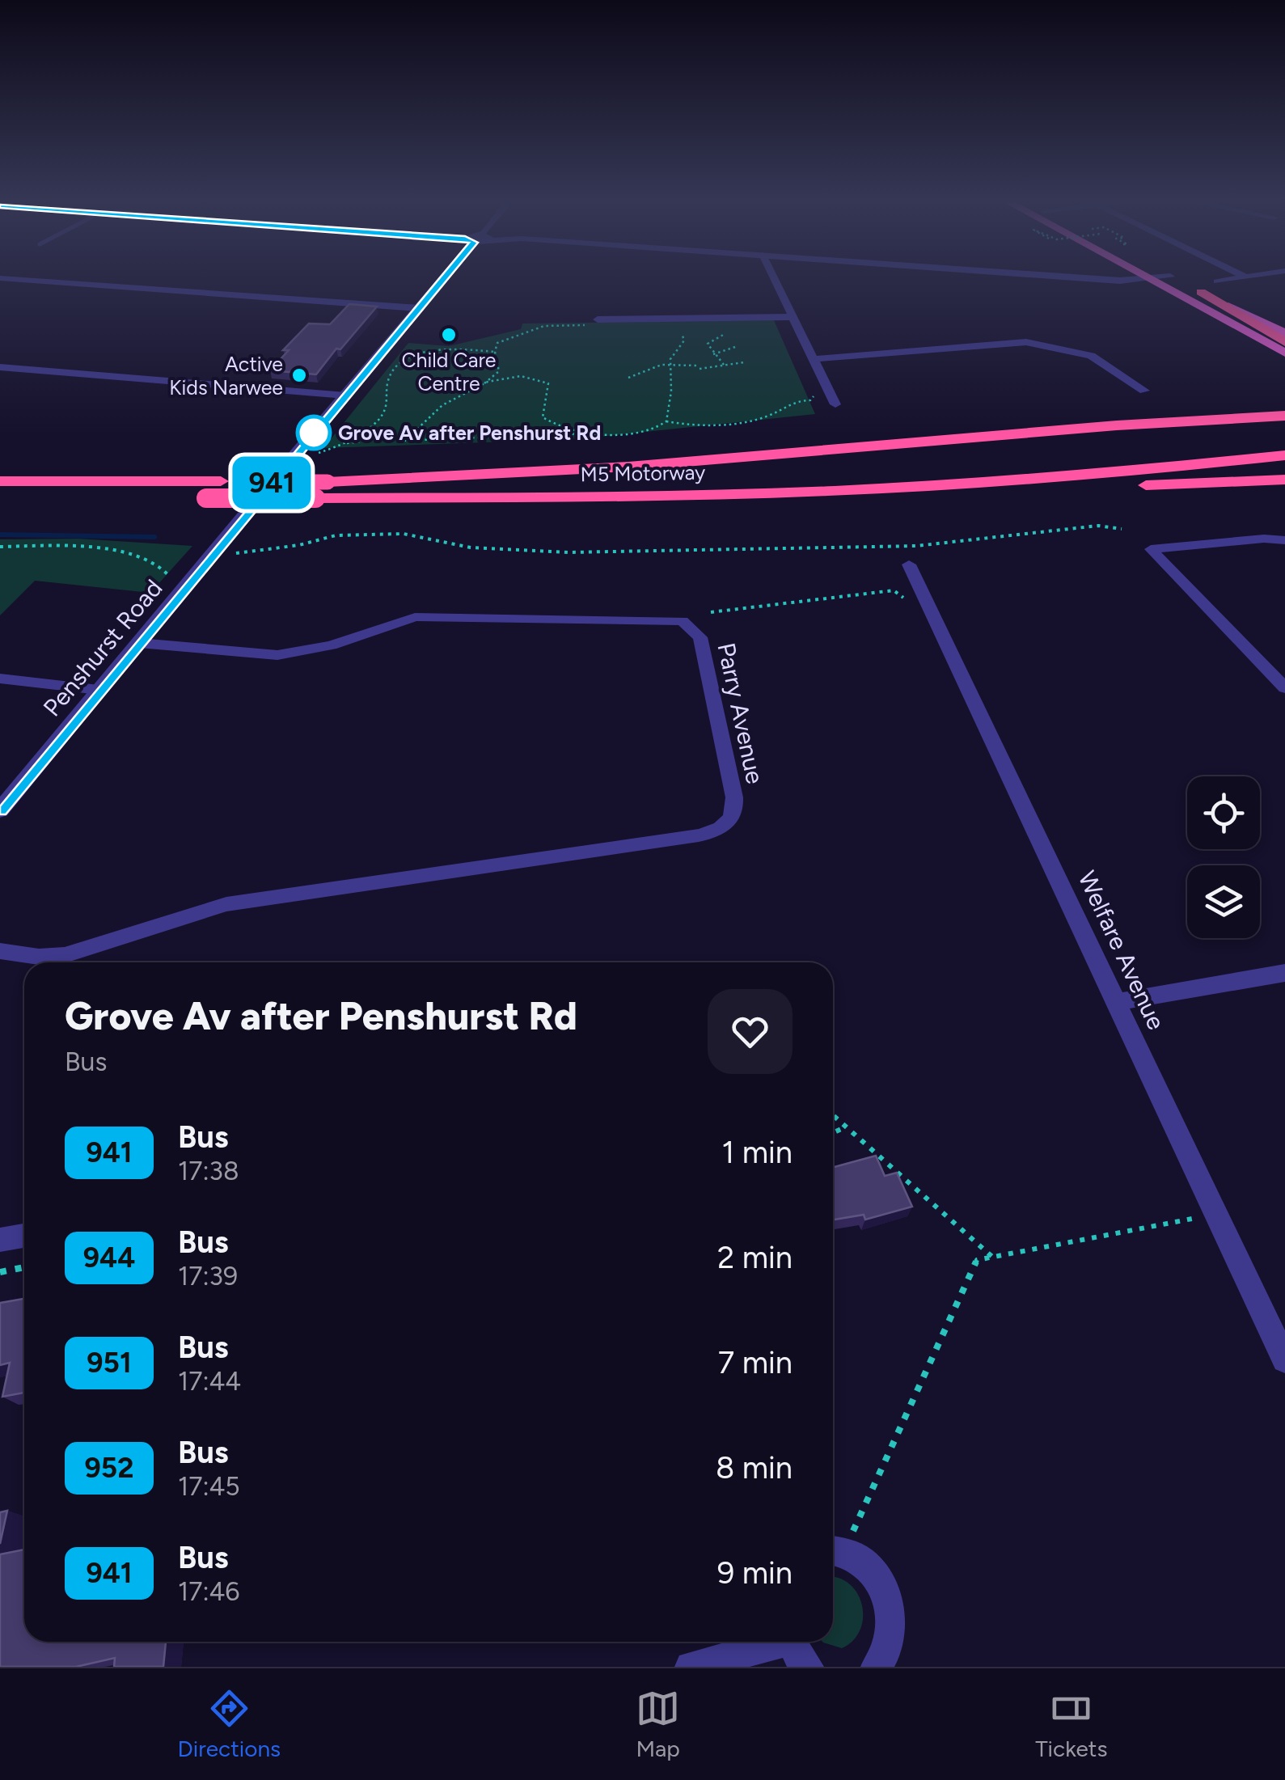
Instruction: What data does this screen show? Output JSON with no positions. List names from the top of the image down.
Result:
{
  "streets": {
    "highway": ["M5 Motorway"],
    "street": ["Penshurst Road", "Parry Avenue", "Welfare Avenue"]
  },
  "crossings": [
    ["Penshurst Road", "Parry Avenue"]
  ],
  "places": ["Child Care Centre", "Active Kids Narwee", "Grove Av after Penshurst Rd"],
  "lines": ["bus line 941"],
  "page": {
    "on_map": "941",
    "heading": ["Grove Av after Penshurst Rd", "Bus"],
    "list": [
      {
        "mark": "941",
        "name": "Bus",
        "note": "17:38",
        "value": "1 min"
      },
      {
        "mark": "944",
        "name": "Bus",
        "note": "17:39",
        "value": "2 min"
      },
      {
        "mark": "951",
        "name": "Bus",
        "note": "17:44",
        "value": "7 min"
      },
      {
        "mark": "952",
        "name": "Bus",
        "note": "17:45",
        "value": "8 min"
      },
      {
        "mark": "941",
        "name": "Bus",
        "note": "17:46",
        "value": "9 min"
      }
    ],
    "tabs": ["Directions", "Map", "Tickets"]
  }
}
